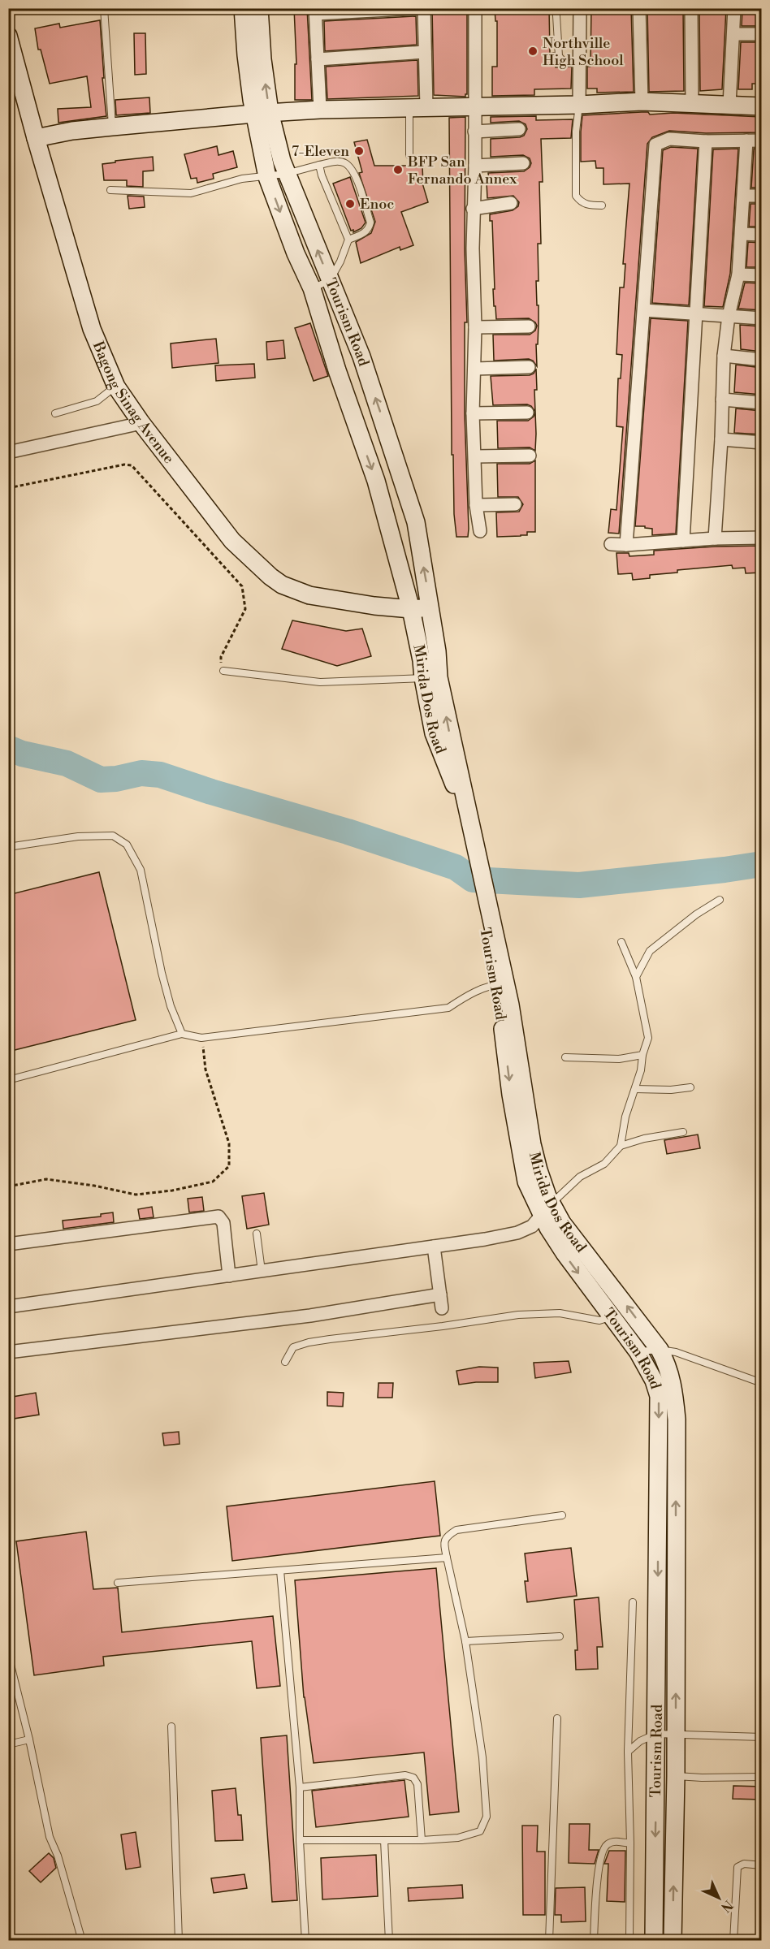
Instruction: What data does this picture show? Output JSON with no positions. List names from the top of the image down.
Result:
{
  "streets": {
    "main road": ["Tourism Road", "Bagong Sinag Avenue", "Mirida Dos Road"]
  },
  "crossings": [
    ["Tourism Road", "Bagong Sinag Avenue"],
    ["Tourism Road", "Mirida Dos Road"],
    ["Bagong Sinag Avenue", "Mirida Dos Road"]
  ],
  "places": [
    "Northville High School",
    "7-Eleven",
    "BFP San Fernando Annex",
    "Enoc"
  ],
  "north": "bottom right"
}
